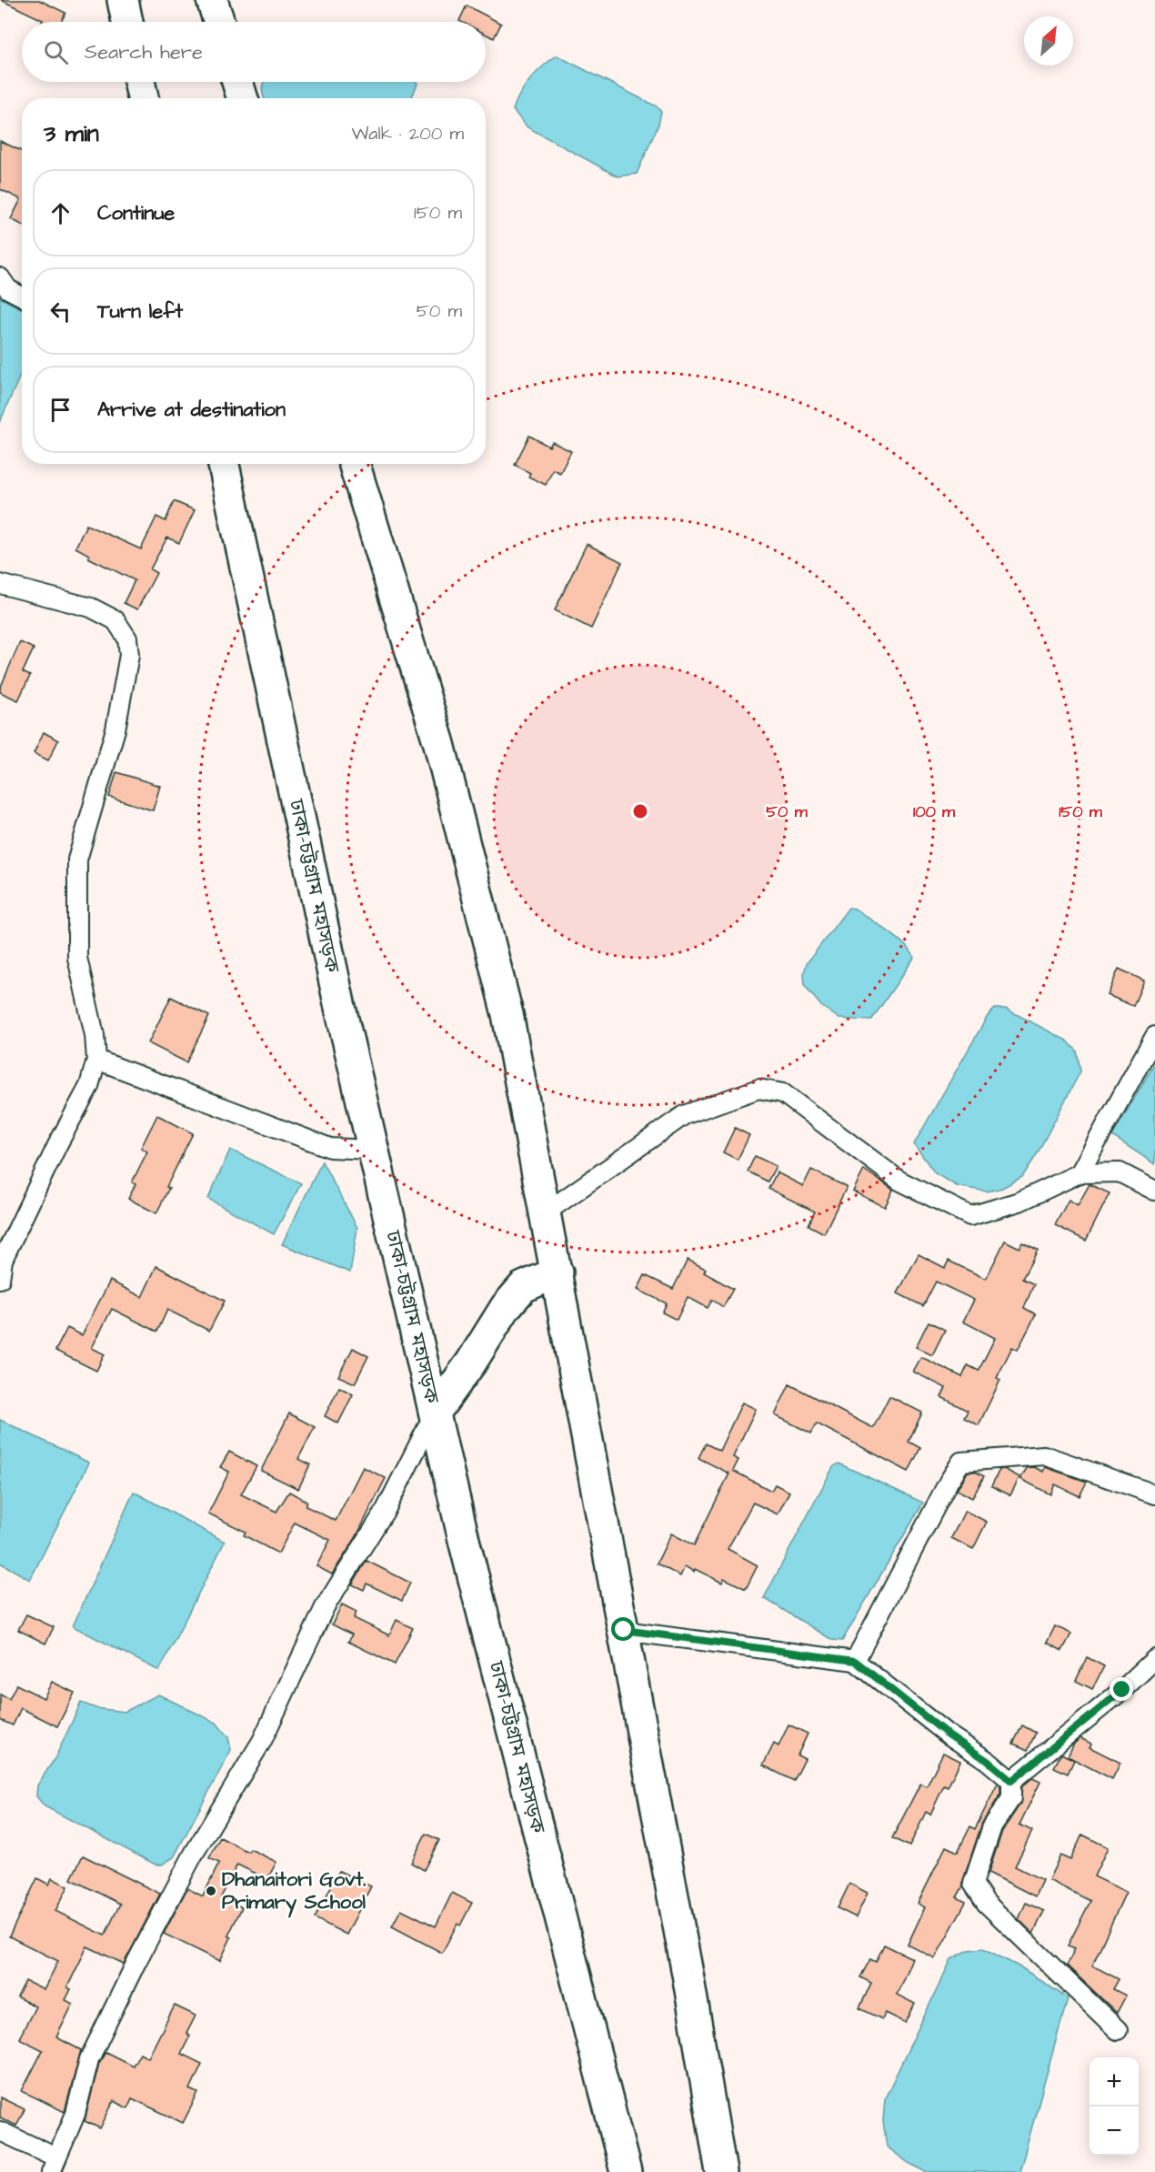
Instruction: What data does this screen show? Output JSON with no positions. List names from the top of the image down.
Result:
{
  "streets": {
    "highway": ["ঢাকা-চট্টগ্রাম মহাসড়ক"]
  },
  "places": ["Dhanaitori Govt. Primary School"],
  "north": "top right",
  "page": {
    "search": "Search here",
    "heading": ["3 min", "Walk · 200 m"],
    "list": [
      ["Continue", "150 m"],
      ["Turn left", "50 m"],
      "Arrive at destination"
    ],
    "map_buttons": ["+", "−"]
  },
  "rings": ["50 m", "100 m", "150 m"]
}
